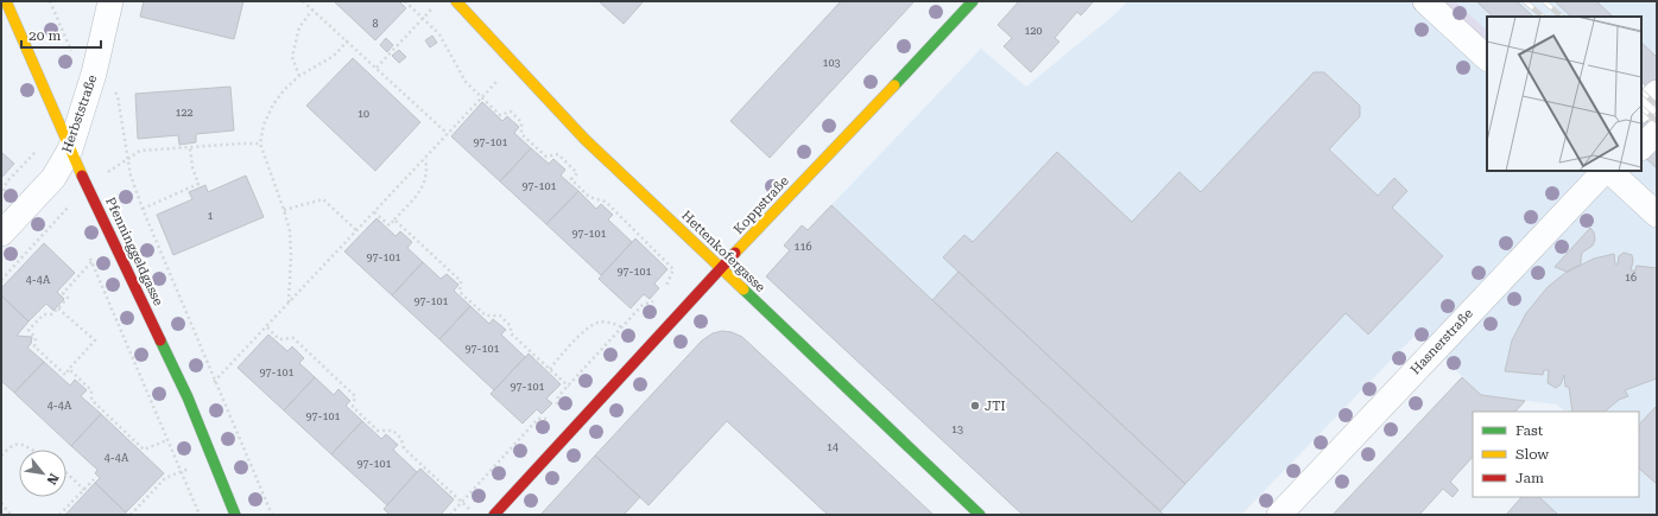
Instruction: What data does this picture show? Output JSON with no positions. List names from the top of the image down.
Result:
{
  "streets": {
    "street": [
      "Herbststraße",
      "Koppstraße",
      "Pfenninggeldgasse",
      "Hettenkofergasse",
      "Hasnerstraße"
    ]
  },
  "crossings": [
    ["Herbststraße", "Pfenninggeldgasse"],
    ["Koppstraße", "Hettenkofergasse"]
  ],
  "places": ["JTI"],
  "house_numbers": [
    "8",
    "120",
    "103",
    "122",
    "10",
    "97-101",
    "97-101",
    "1",
    "97-101",
    "116",
    "97-101",
    "97-101",
    "16",
    "4-4A",
    "97-101",
    "97-101",
    "97-101",
    "97-101",
    "4-4A",
    "97-101",
    "13",
    "14",
    "4-4A",
    "97-101"
  ],
  "legend": ["Fast", "Slow", "Jam"],
  "scale_bar": "20 m",
  "north": "bottom right"
}
